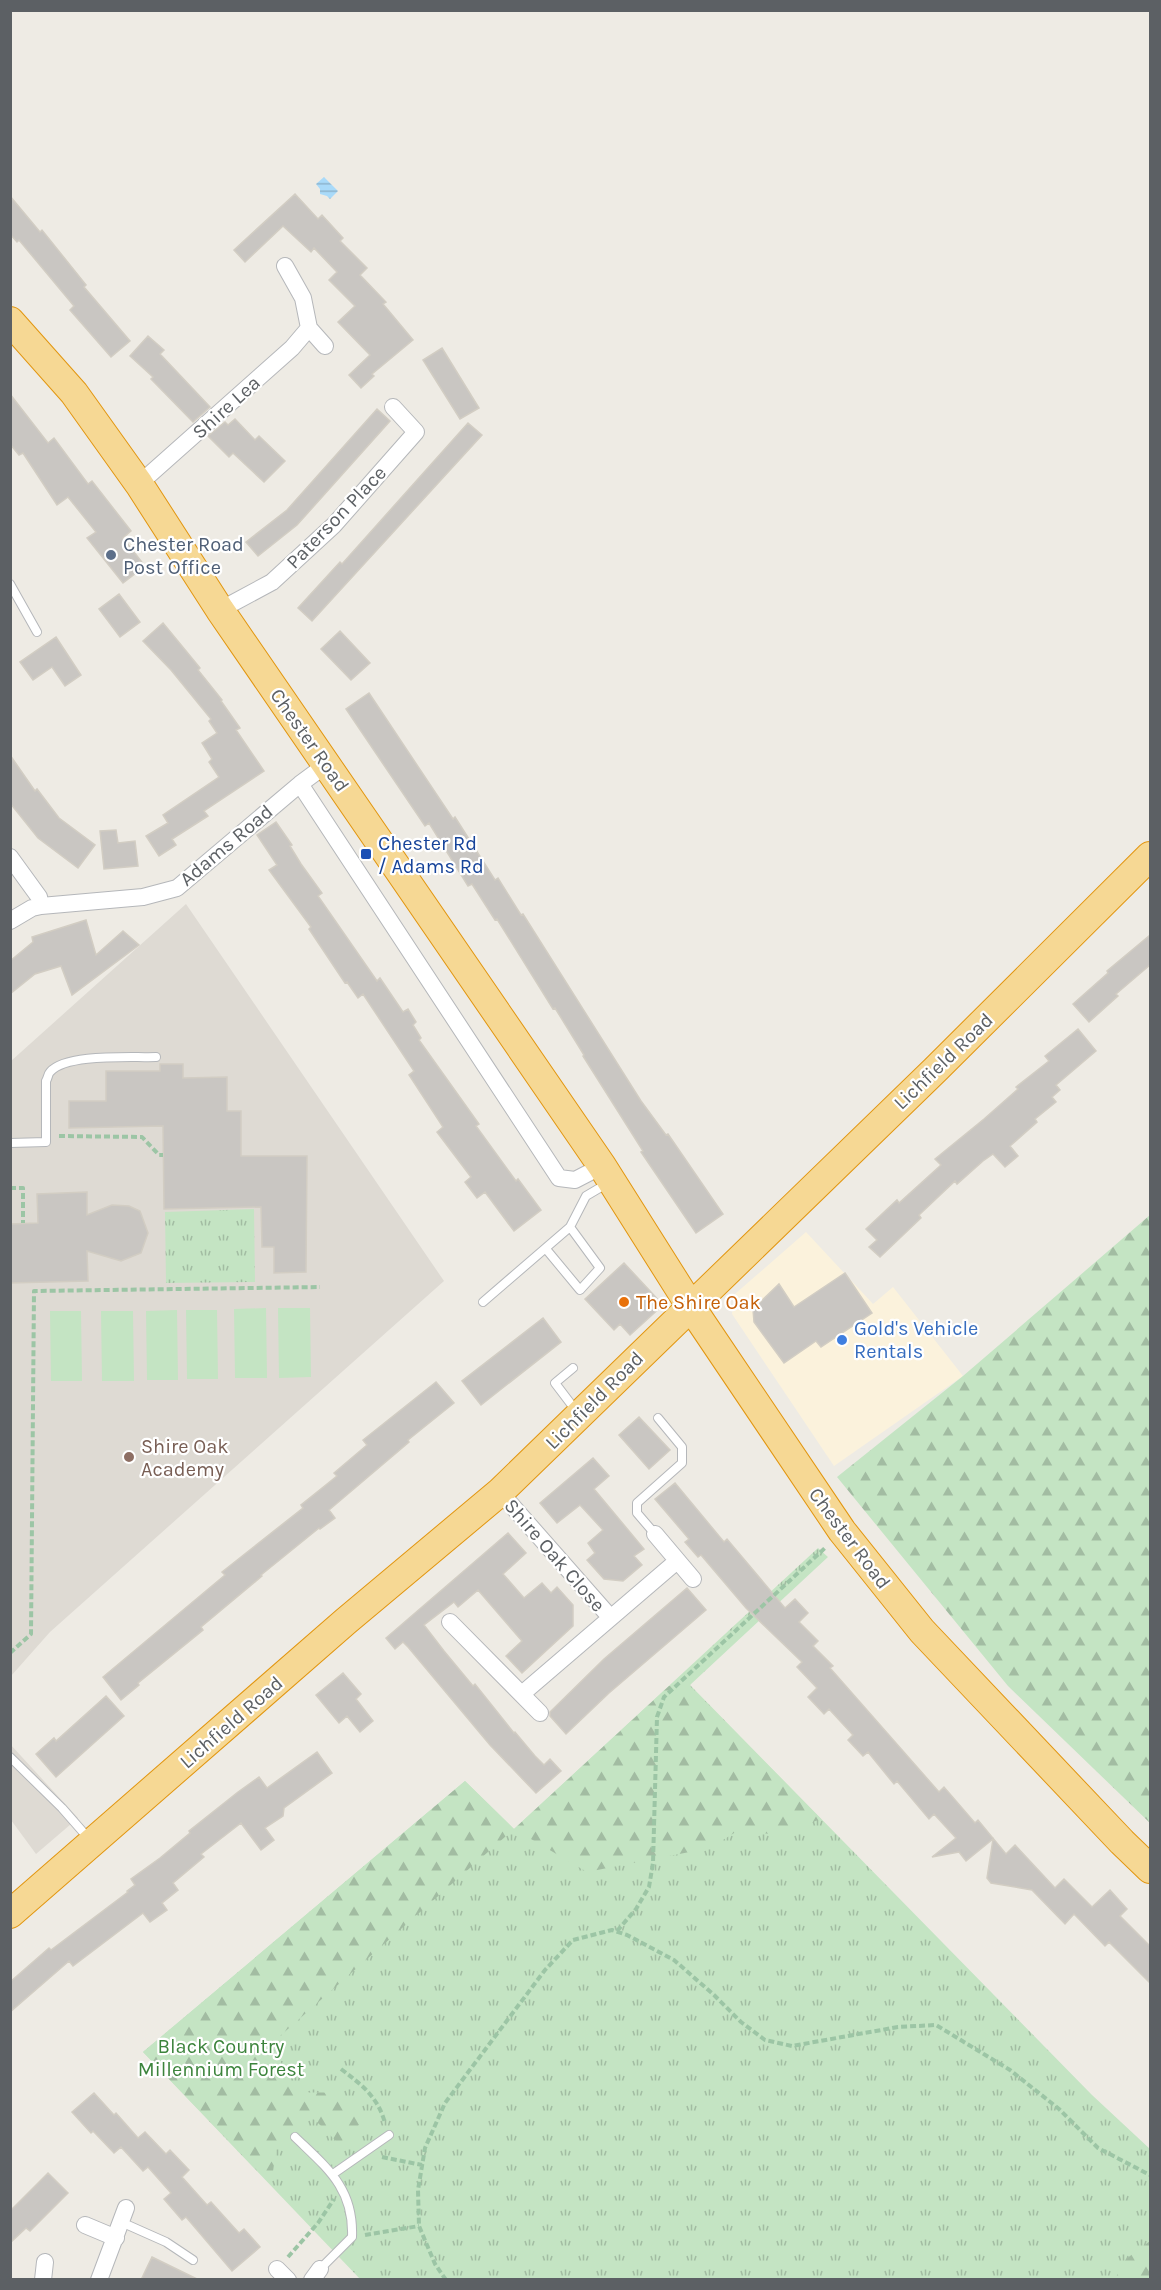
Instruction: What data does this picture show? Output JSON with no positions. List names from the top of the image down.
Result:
{
  "streets": {
    "highway": ["Chester Road", "Lichfield Road"],
    "street": [
      "Shire Lea",
      "Paterson Place",
      "Adams Road",
      "Shire Oak Close"
    ]
  },
  "crossings": [
    ["Shire Lea", "Chester Road"],
    ["Paterson Place", "Chester Road"],
    ["Chester Road", "Adams Road"],
    ["Chester Road", "Lichfield Road"],
    ["Lichfield Road", "Shire Oak Close"]
  ],
  "parks": ["Black Country Millennium Forest"],
  "places": {
    "other": [
      "Chester Road Post Office",
      "The Shire Oak",
      "Gold's Vehicle Rentals",
      "Shire Oak Academy"
    ],
    "transit": ["Chester Rd / Adams Rd"]
  }
}
